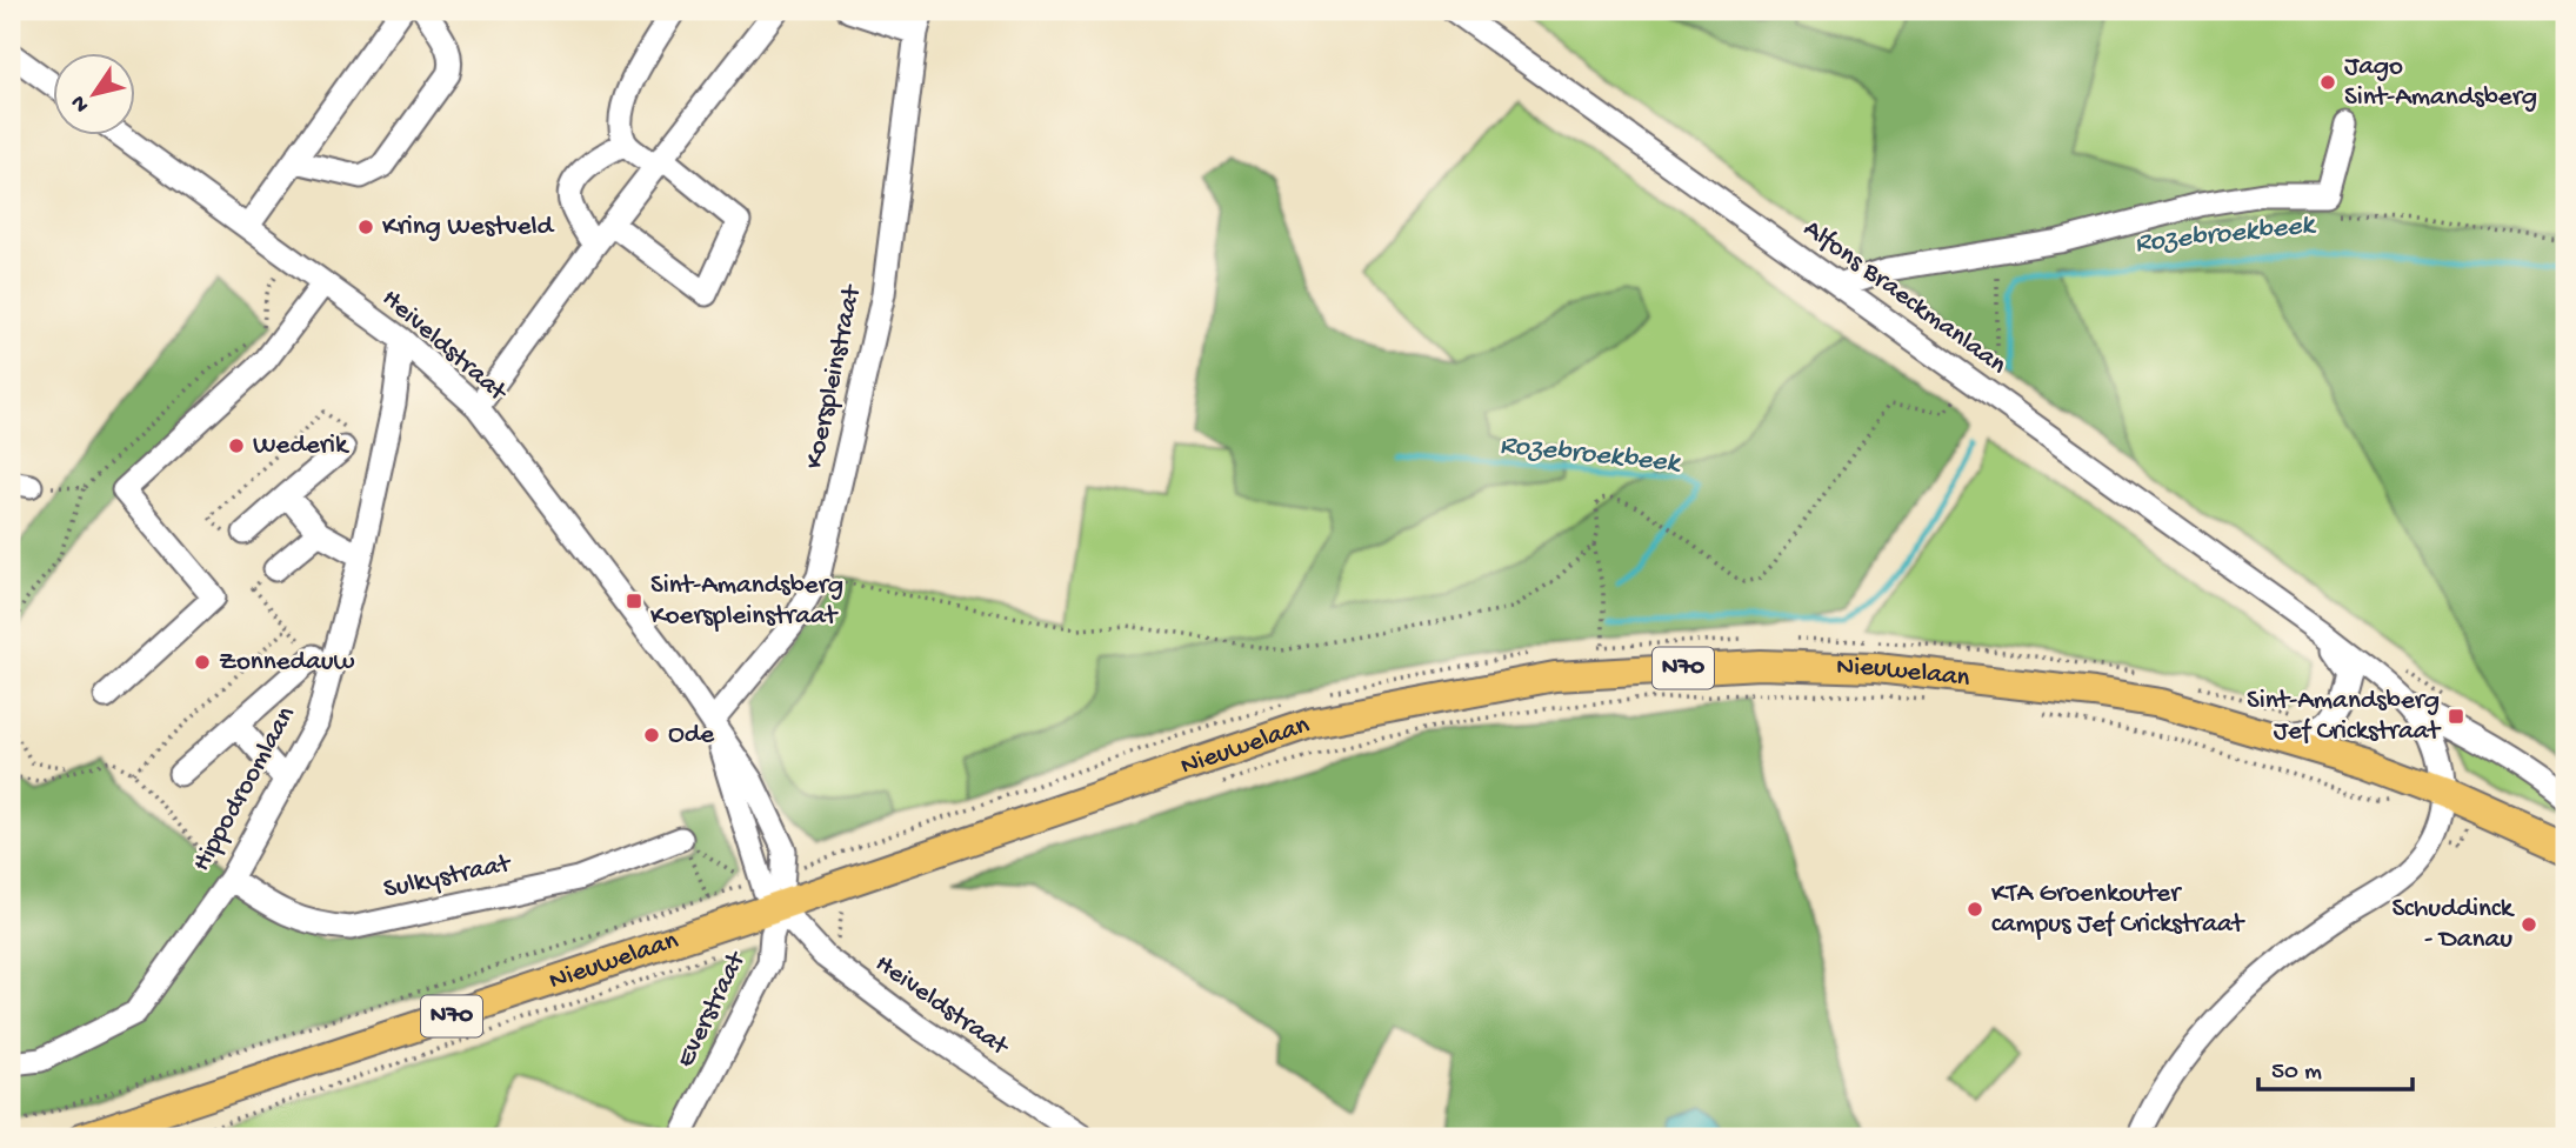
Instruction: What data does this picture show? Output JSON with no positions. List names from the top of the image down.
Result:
{
  "streets": {
    "main road": ["N70", "Nieuwelaan"],
    "street": [
      "Alfons Braeckmanlaan",
      "Heiveldstraat",
      "Koerspleinstraat",
      "Hippodroomlaan",
      "Sulkystraat",
      "Everstraat"
    ]
  },
  "crossings": [
    ["Alfons Braeckmanlaan", "N70"],
    ["Alfons Braeckmanlaan", "Nieuwelaan"],
    ["Heiveldstraat", "Koerspleinstraat"],
    ["Heiveldstraat", "Nieuwelaan"],
    ["Heiveldstraat", "Hippodroomlaan"],
    ["Heiveldstraat", "Everstraat"],
    ["N70", "Nieuwelaan"],
    ["Nieuwelaan", "Everstraat"],
    ["Hippodroomlaan", "Sulkystraat"]
  ],
  "water": ["Rozebroekbeek"],
  "places": {
    "other": [
      "Jago Sint-Amandsberg",
      "Kring Westveld",
      "Wederik",
      "Zonnedauw",
      "Ode",
      "KTA Groenkouter campus Jef Crickstraat",
      "Schuddinck - Danau"
    ],
    "transit": ["Sint-Amandsberg Koerspleinstraat", "Sint-Amandsberg Jef Crickstraat"]
  },
  "scale_bar": "50 m",
  "north": "bottom left"
}
